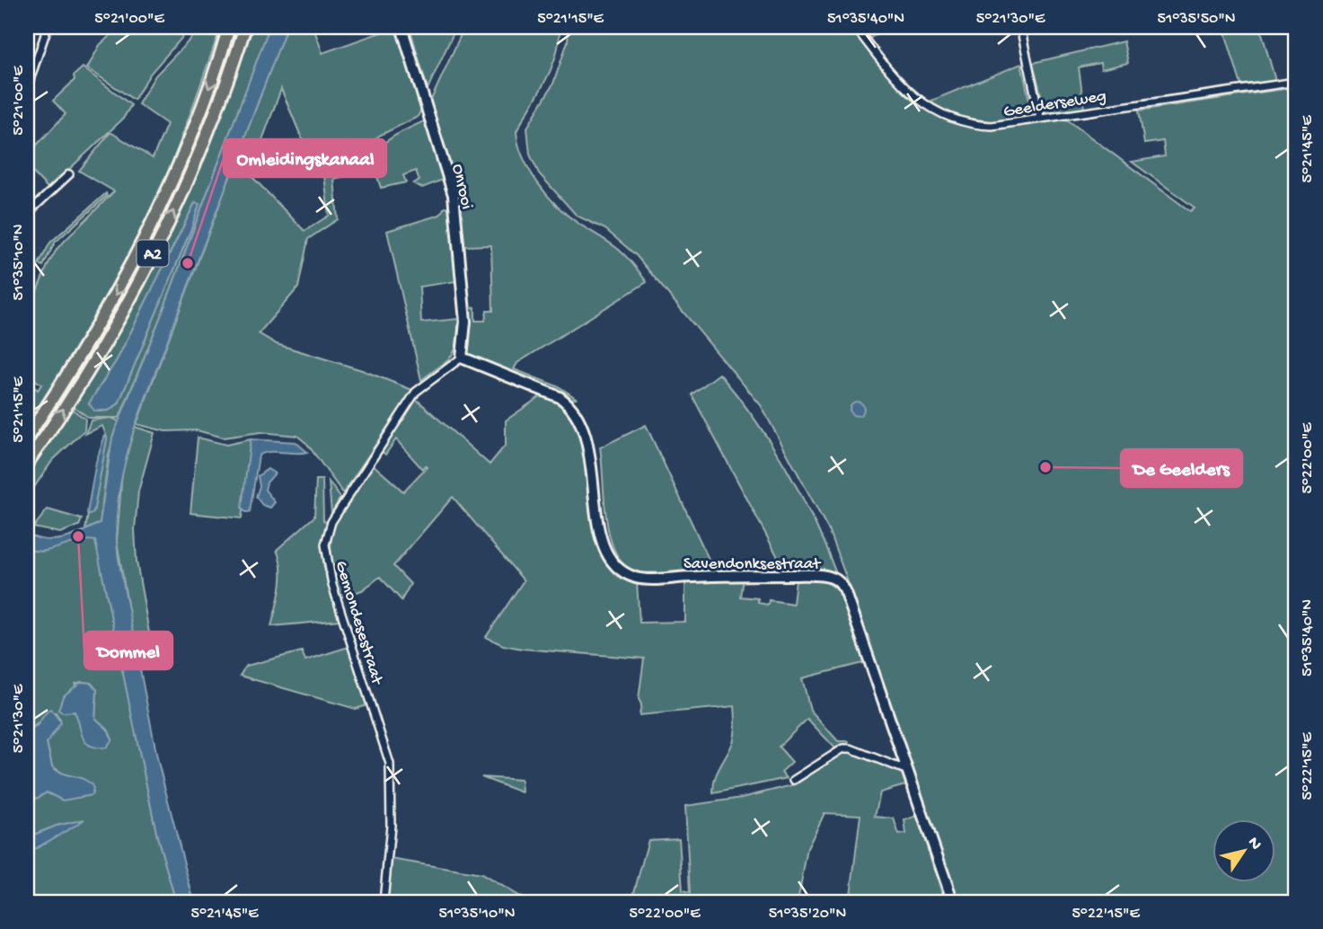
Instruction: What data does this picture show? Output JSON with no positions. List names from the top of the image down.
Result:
{
  "streets": {
    "highway": ["A2"],
    "street": [
      "Geelderseweg",
      "Onrooi",
      "Savendonksestraat",
      "Gemondesestraat"
    ]
  },
  "crossings": [
    ["Onrooi", "Savendonksestraat"],
    ["Onrooi", "Gemondesestraat"],
    ["Savendonksestraat", "Gemondesestraat"]
  ],
  "places": ["Omleidingskanaal", "De Geelders", "Dommel"],
  "north": "top right",
  "coordinates": [
    "5°21'00\"E",
    "5°21'15\"E",
    "51°35'40\"N",
    "5°21'30\"E",
    "51°35'50\"N",
    "5°21'45\"E",
    "51°35'10\"N",
    "5°22'00\"E",
    "5°22'15\"E",
    "51°35'20\"N"
  ]
}
